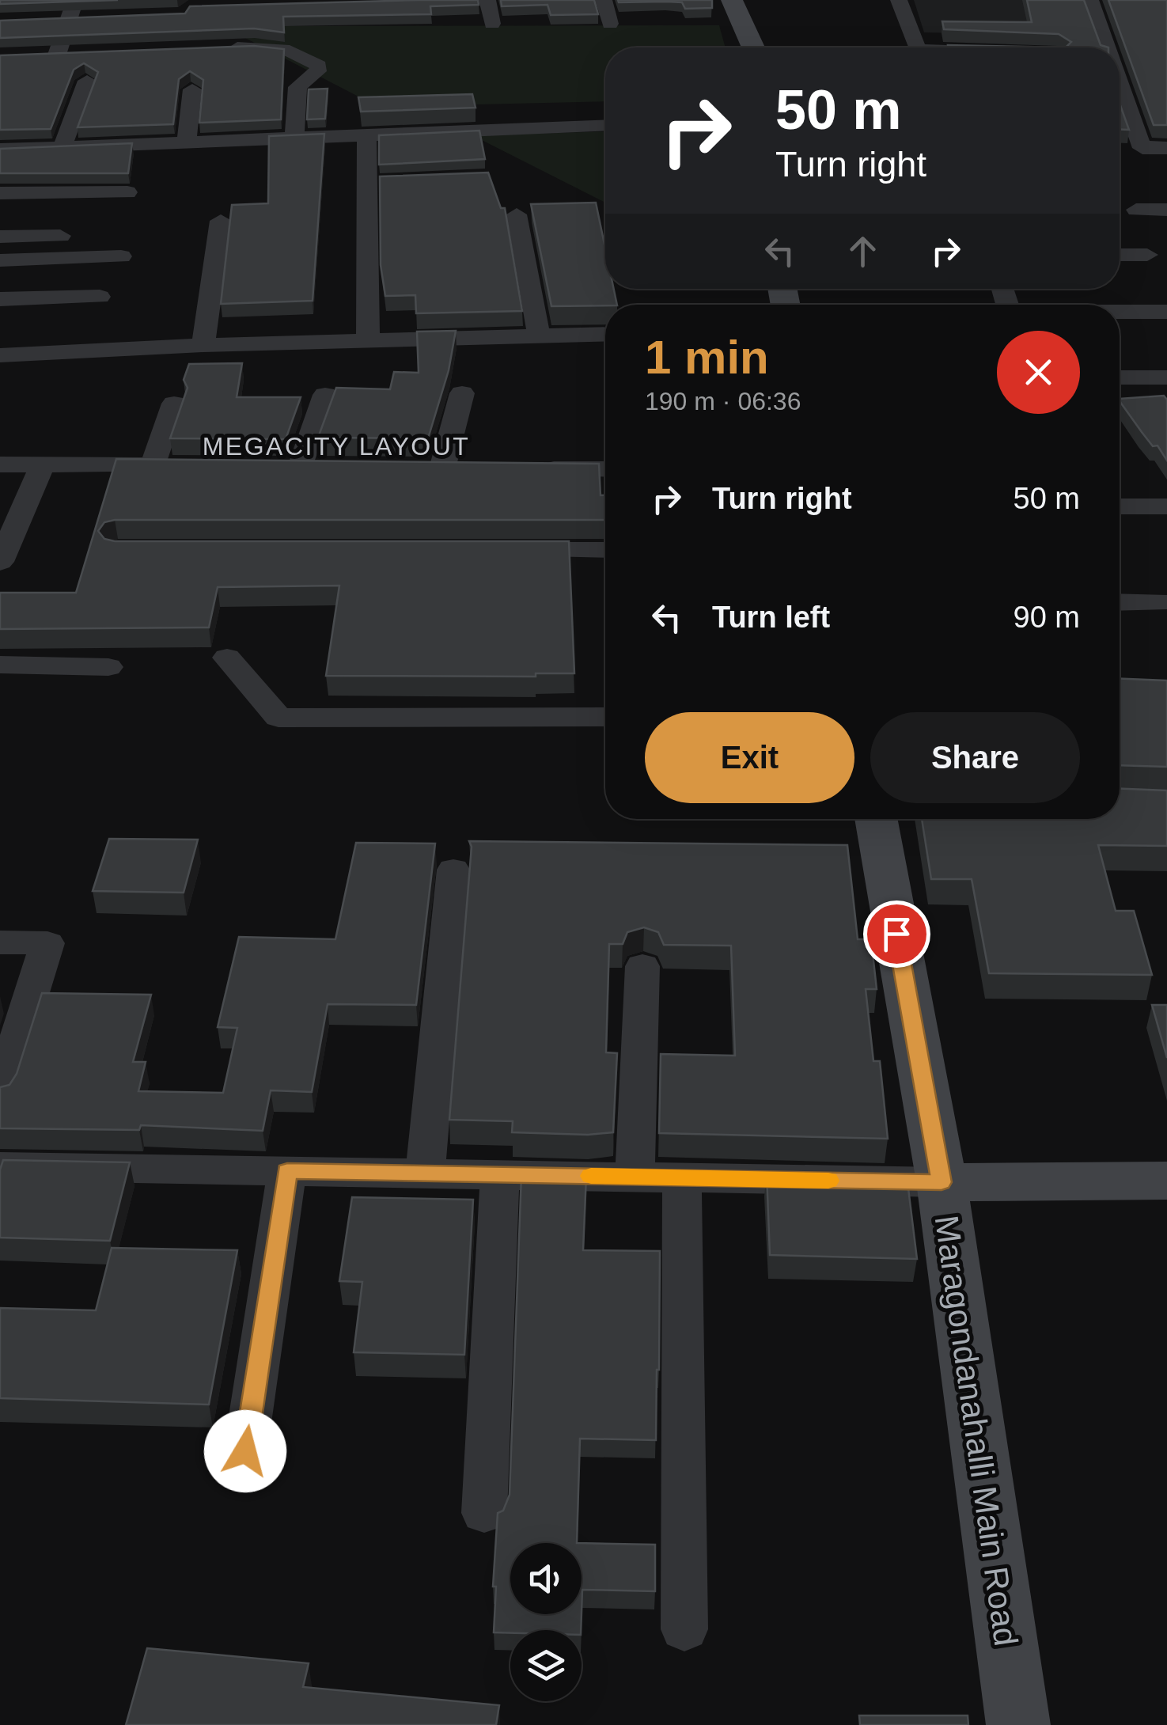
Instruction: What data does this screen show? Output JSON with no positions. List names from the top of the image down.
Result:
{
  "streets": {
    "street": ["Maragondanahalli Main Road"]
  },
  "districts": ["MEGACITY LAYOUT"],
  "page": {
    "turn": ["50 m", "Turn right"],
    "heading": ["1 min", "190 m · 06:36"],
    "list": [
      {
        "name": "Turn right",
        "value": "50 m"
      },
      {
        "name": "Turn left",
        "value": "90 m"
      }
    ],
    "buttons": ["Exit", "Share"]
  }
}
